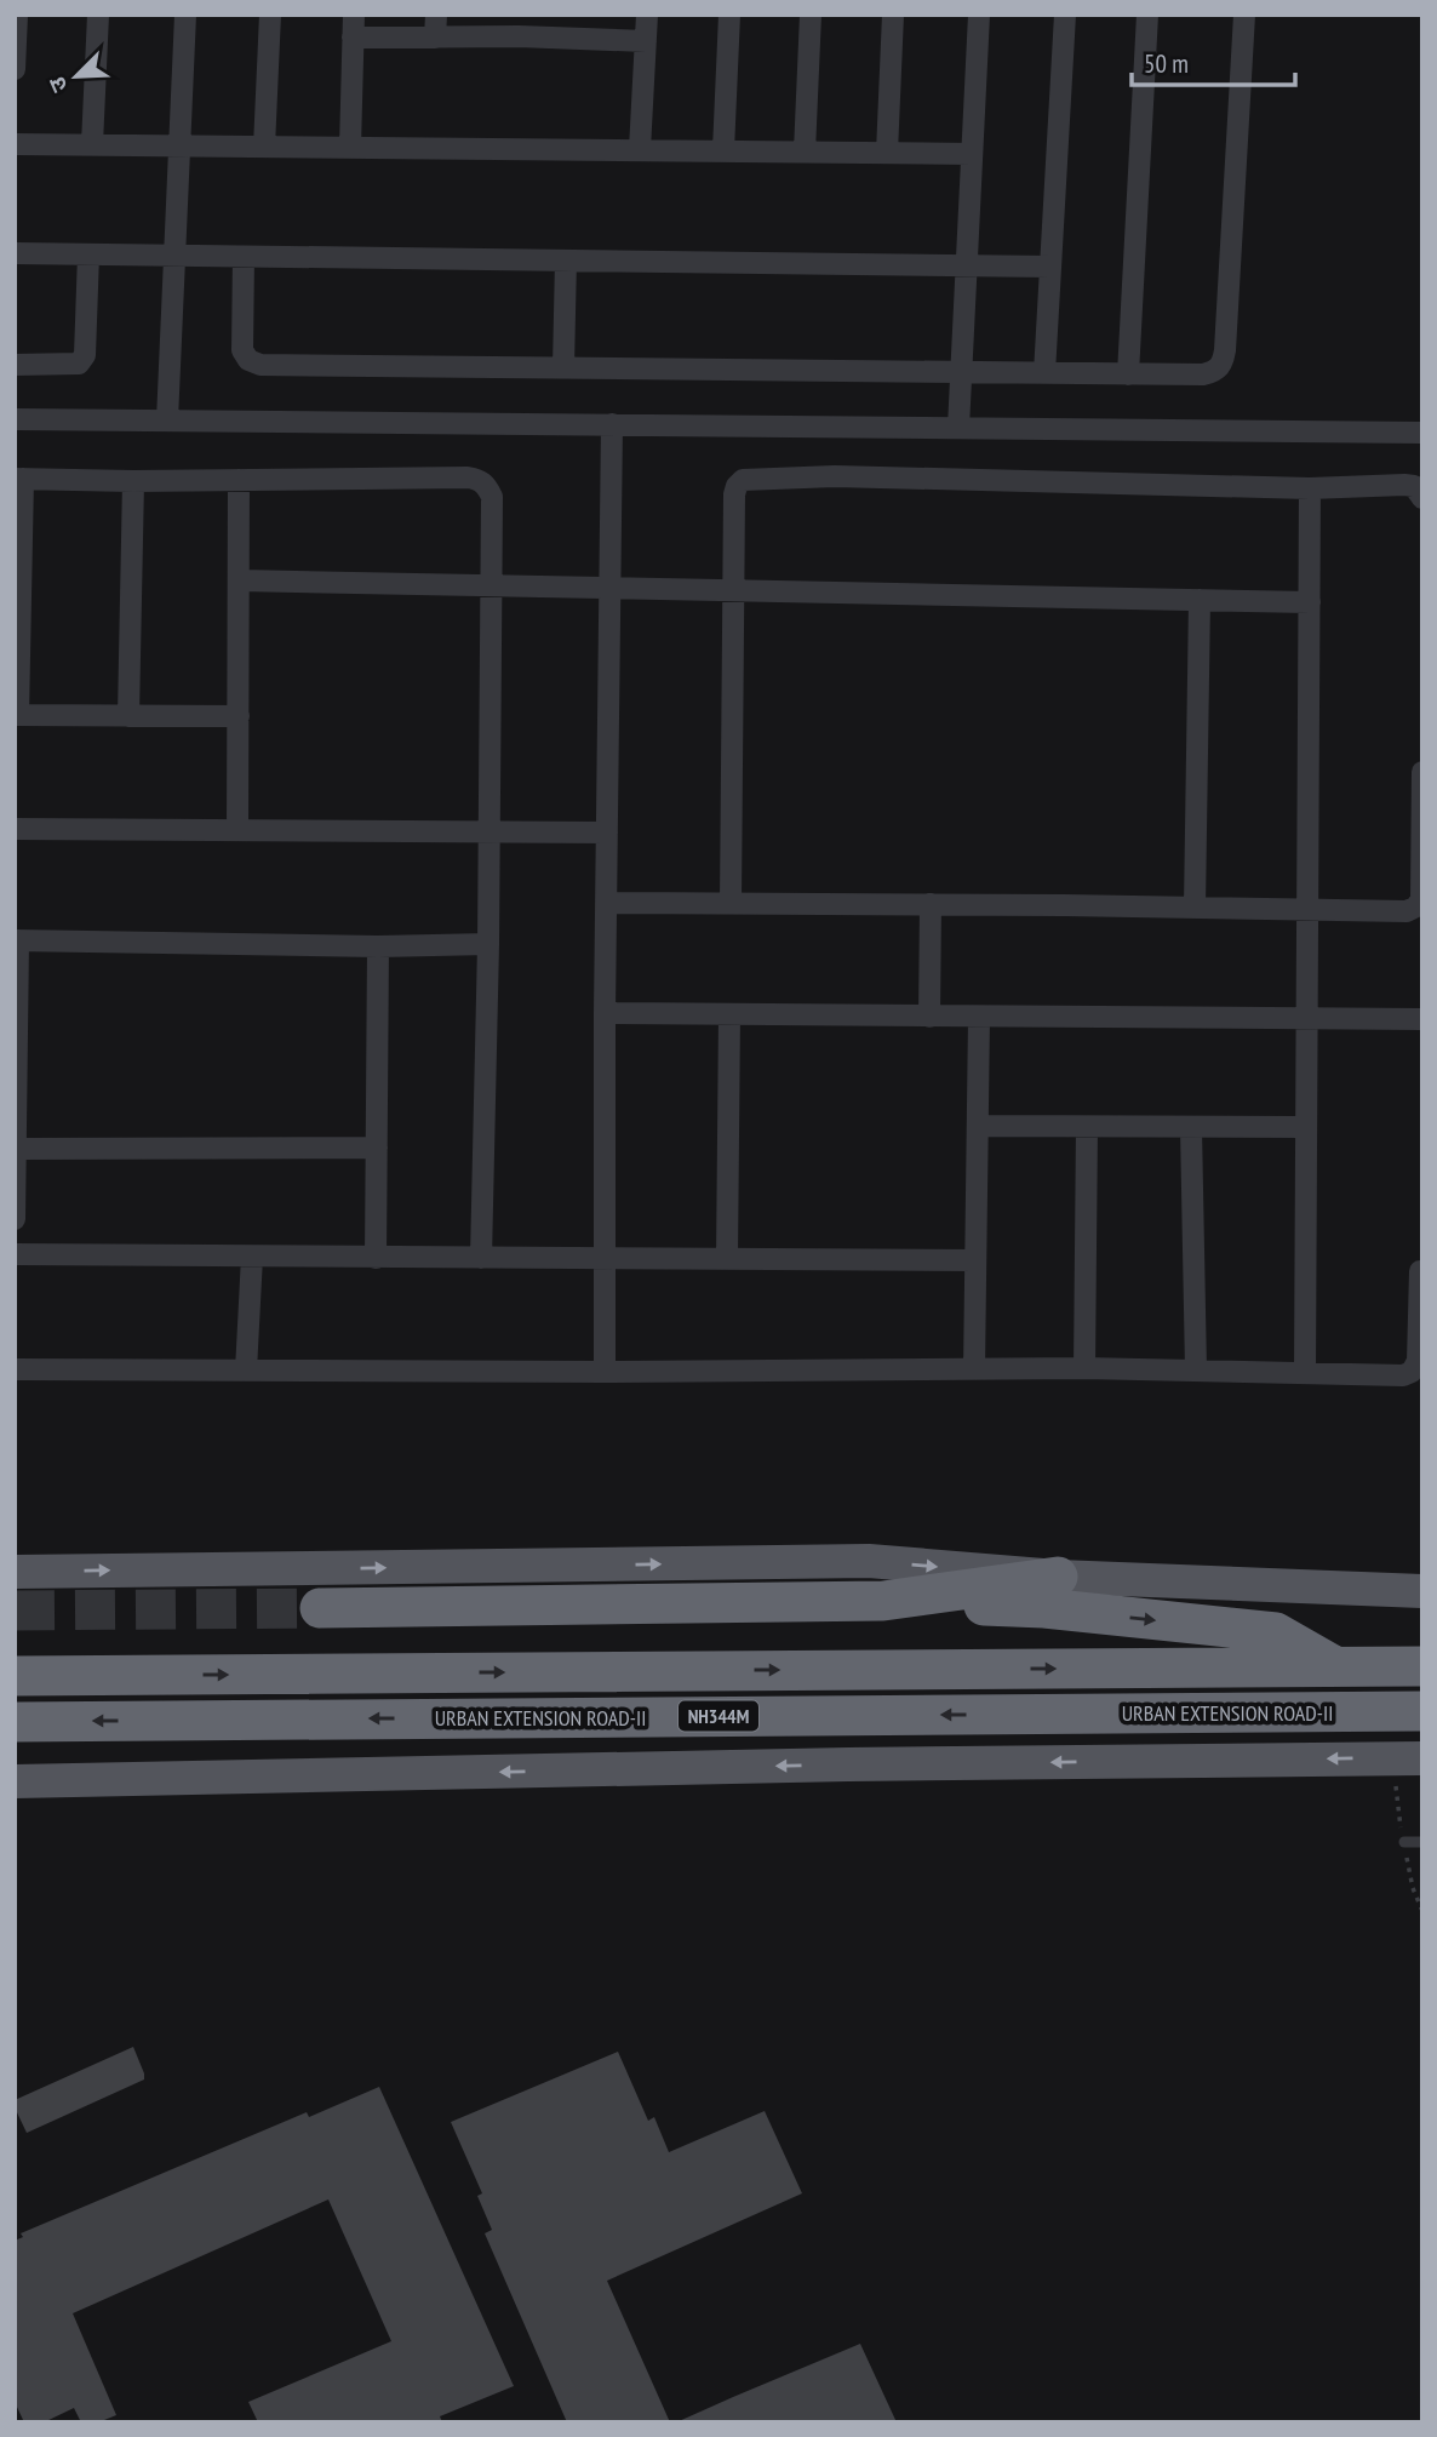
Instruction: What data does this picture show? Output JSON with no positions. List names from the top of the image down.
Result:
{
  "streets": {
    "highway": ["URBAN EXTENSION ROAD-II", "NH344M"]
  },
  "scale_bar": "50 m",
  "north": "bottom left"
}
